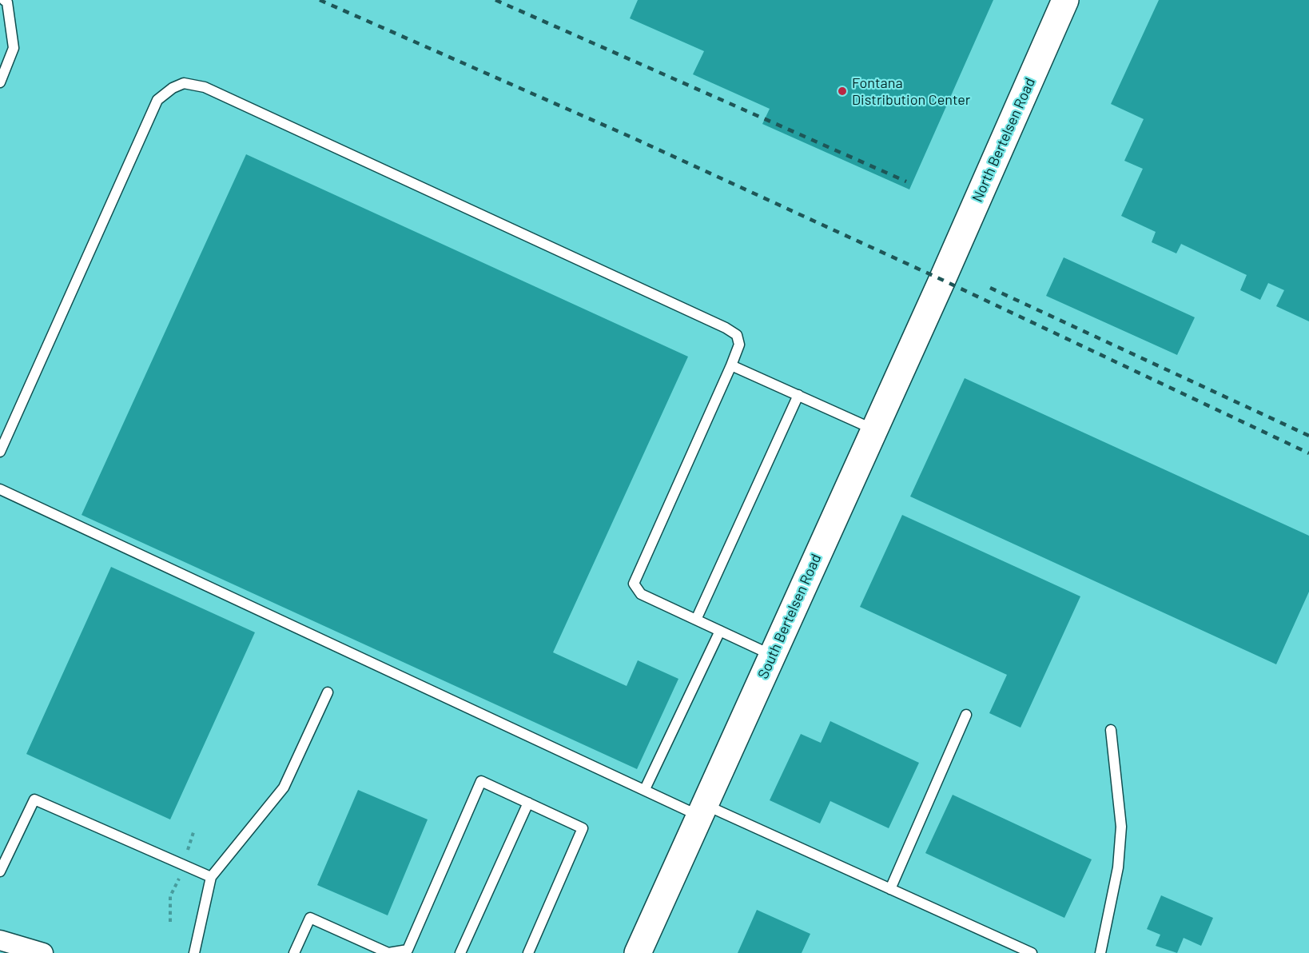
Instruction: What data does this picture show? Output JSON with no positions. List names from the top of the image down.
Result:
{
  "streets": {
    "street": ["North Bertelsen Road", "South Bertelsen Road"]
  },
  "crossings": [
    ["North Bertelsen Road", "South Bertelsen Road"]
  ],
  "places": ["Fontana Distribution Center"]
}
